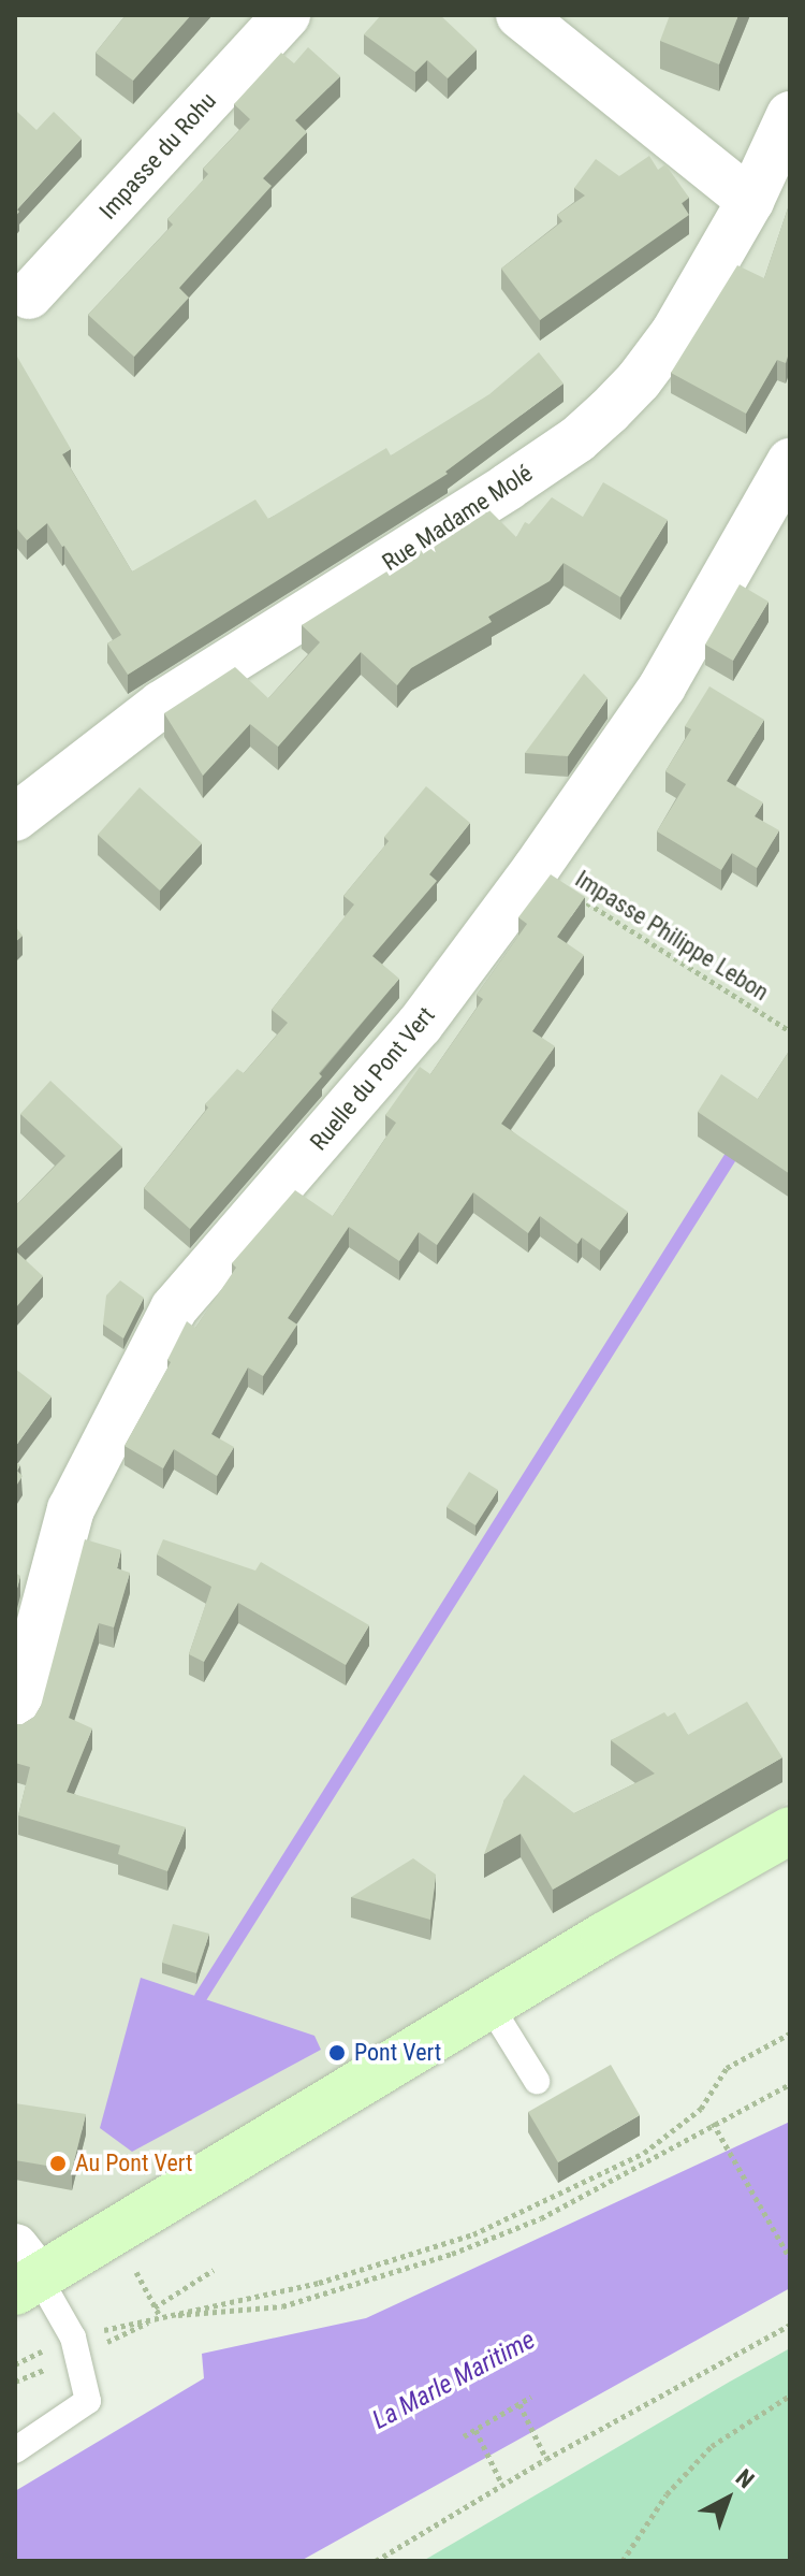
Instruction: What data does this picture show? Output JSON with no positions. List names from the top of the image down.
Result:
{
  "streets": {
    "street": ["Impasse du Rohu", "Rue Madame Molé", "Ruelle du Pont Vert"],
    "path": ["Impasse Philippe Lebon"]
  },
  "crossings": [
    ["Impasse Philippe Lebon", "Ruelle du Pont Vert"]
  ],
  "water": ["La Marle Maritime"],
  "places": ["Pont Vert", "Au Pont Vert"],
  "north": "top right"
}
